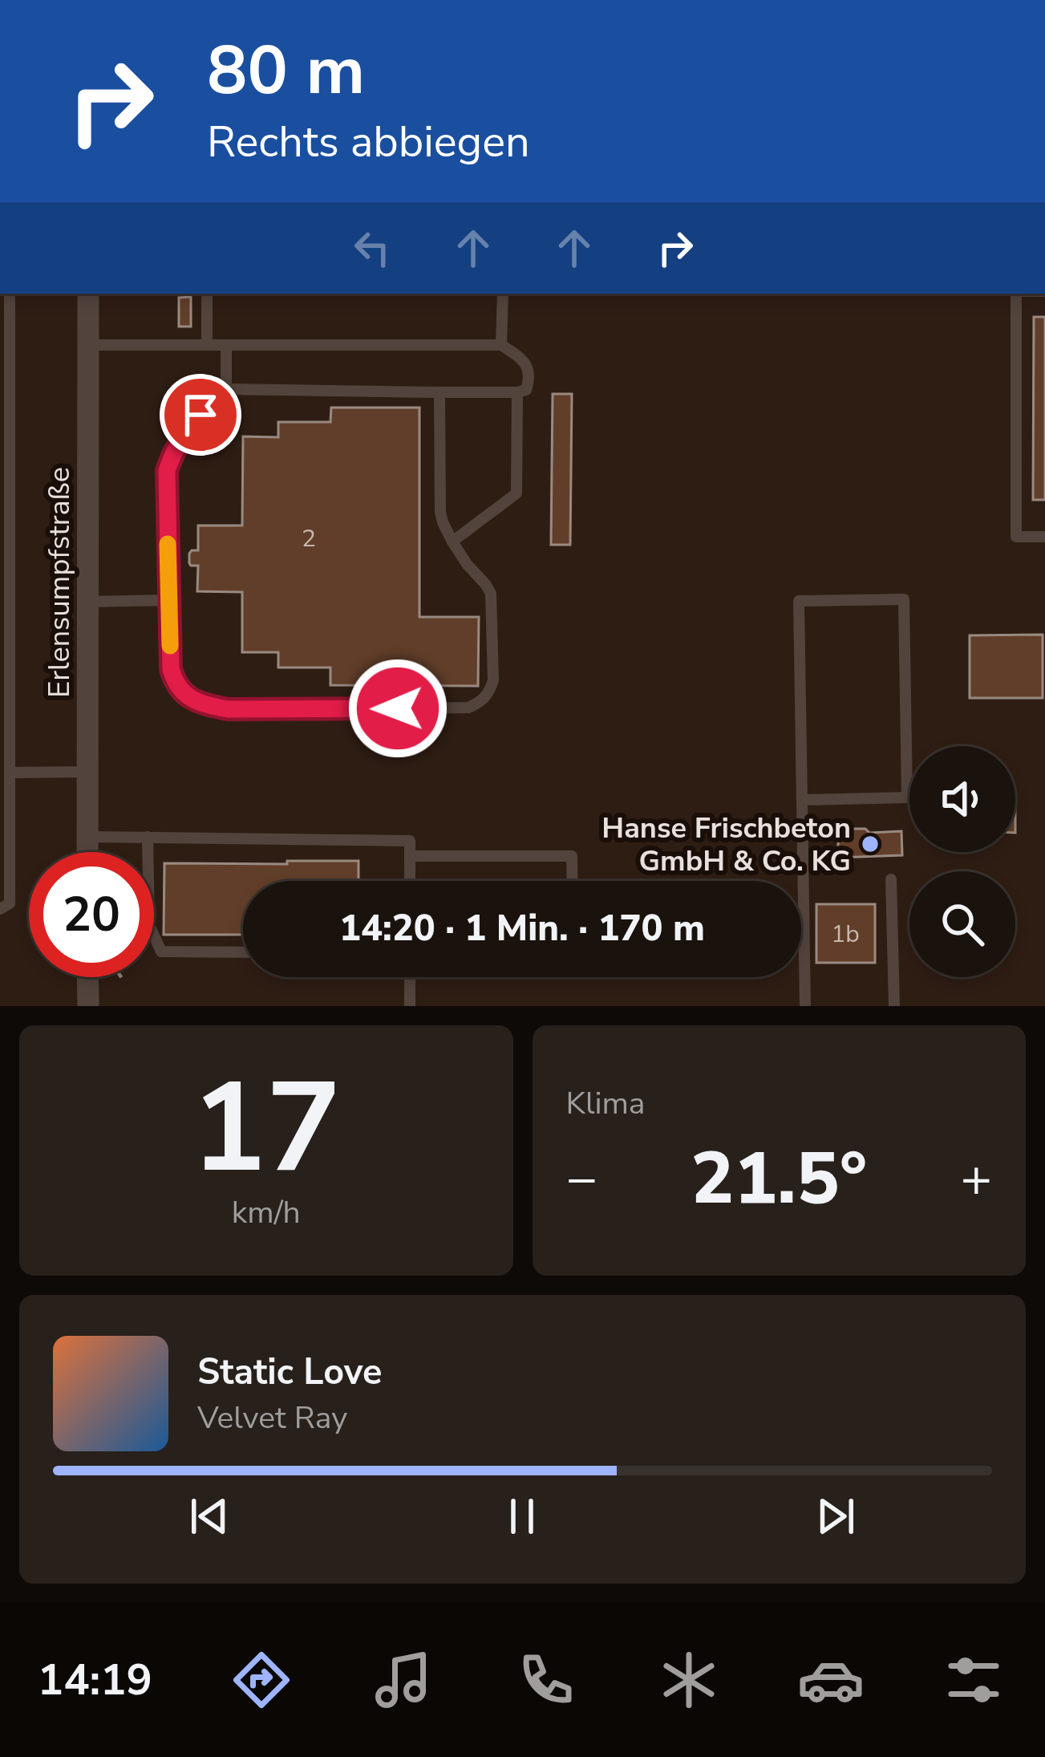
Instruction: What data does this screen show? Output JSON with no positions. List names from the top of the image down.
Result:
{
  "streets": {
    "street": ["Erlensumpfstraße"]
  },
  "places": ["Hanse Frischbeton GmbH & Co. KG"],
  "house_numbers": ["2", "1b"],
  "page": {
    "turn": ["80 m", "Rechts abbiegen"],
    "limit": "20",
    "trip": "14:20 · 1 Min. · 170 m",
    "tile": [
      ["17", "km/h"],
      "Klima"
    ],
    "heat": ["−", "21.5°", "+"],
    "song": ["Static Love", "Velvet Ray"],
    "tabs": "14:19"
  }
}
